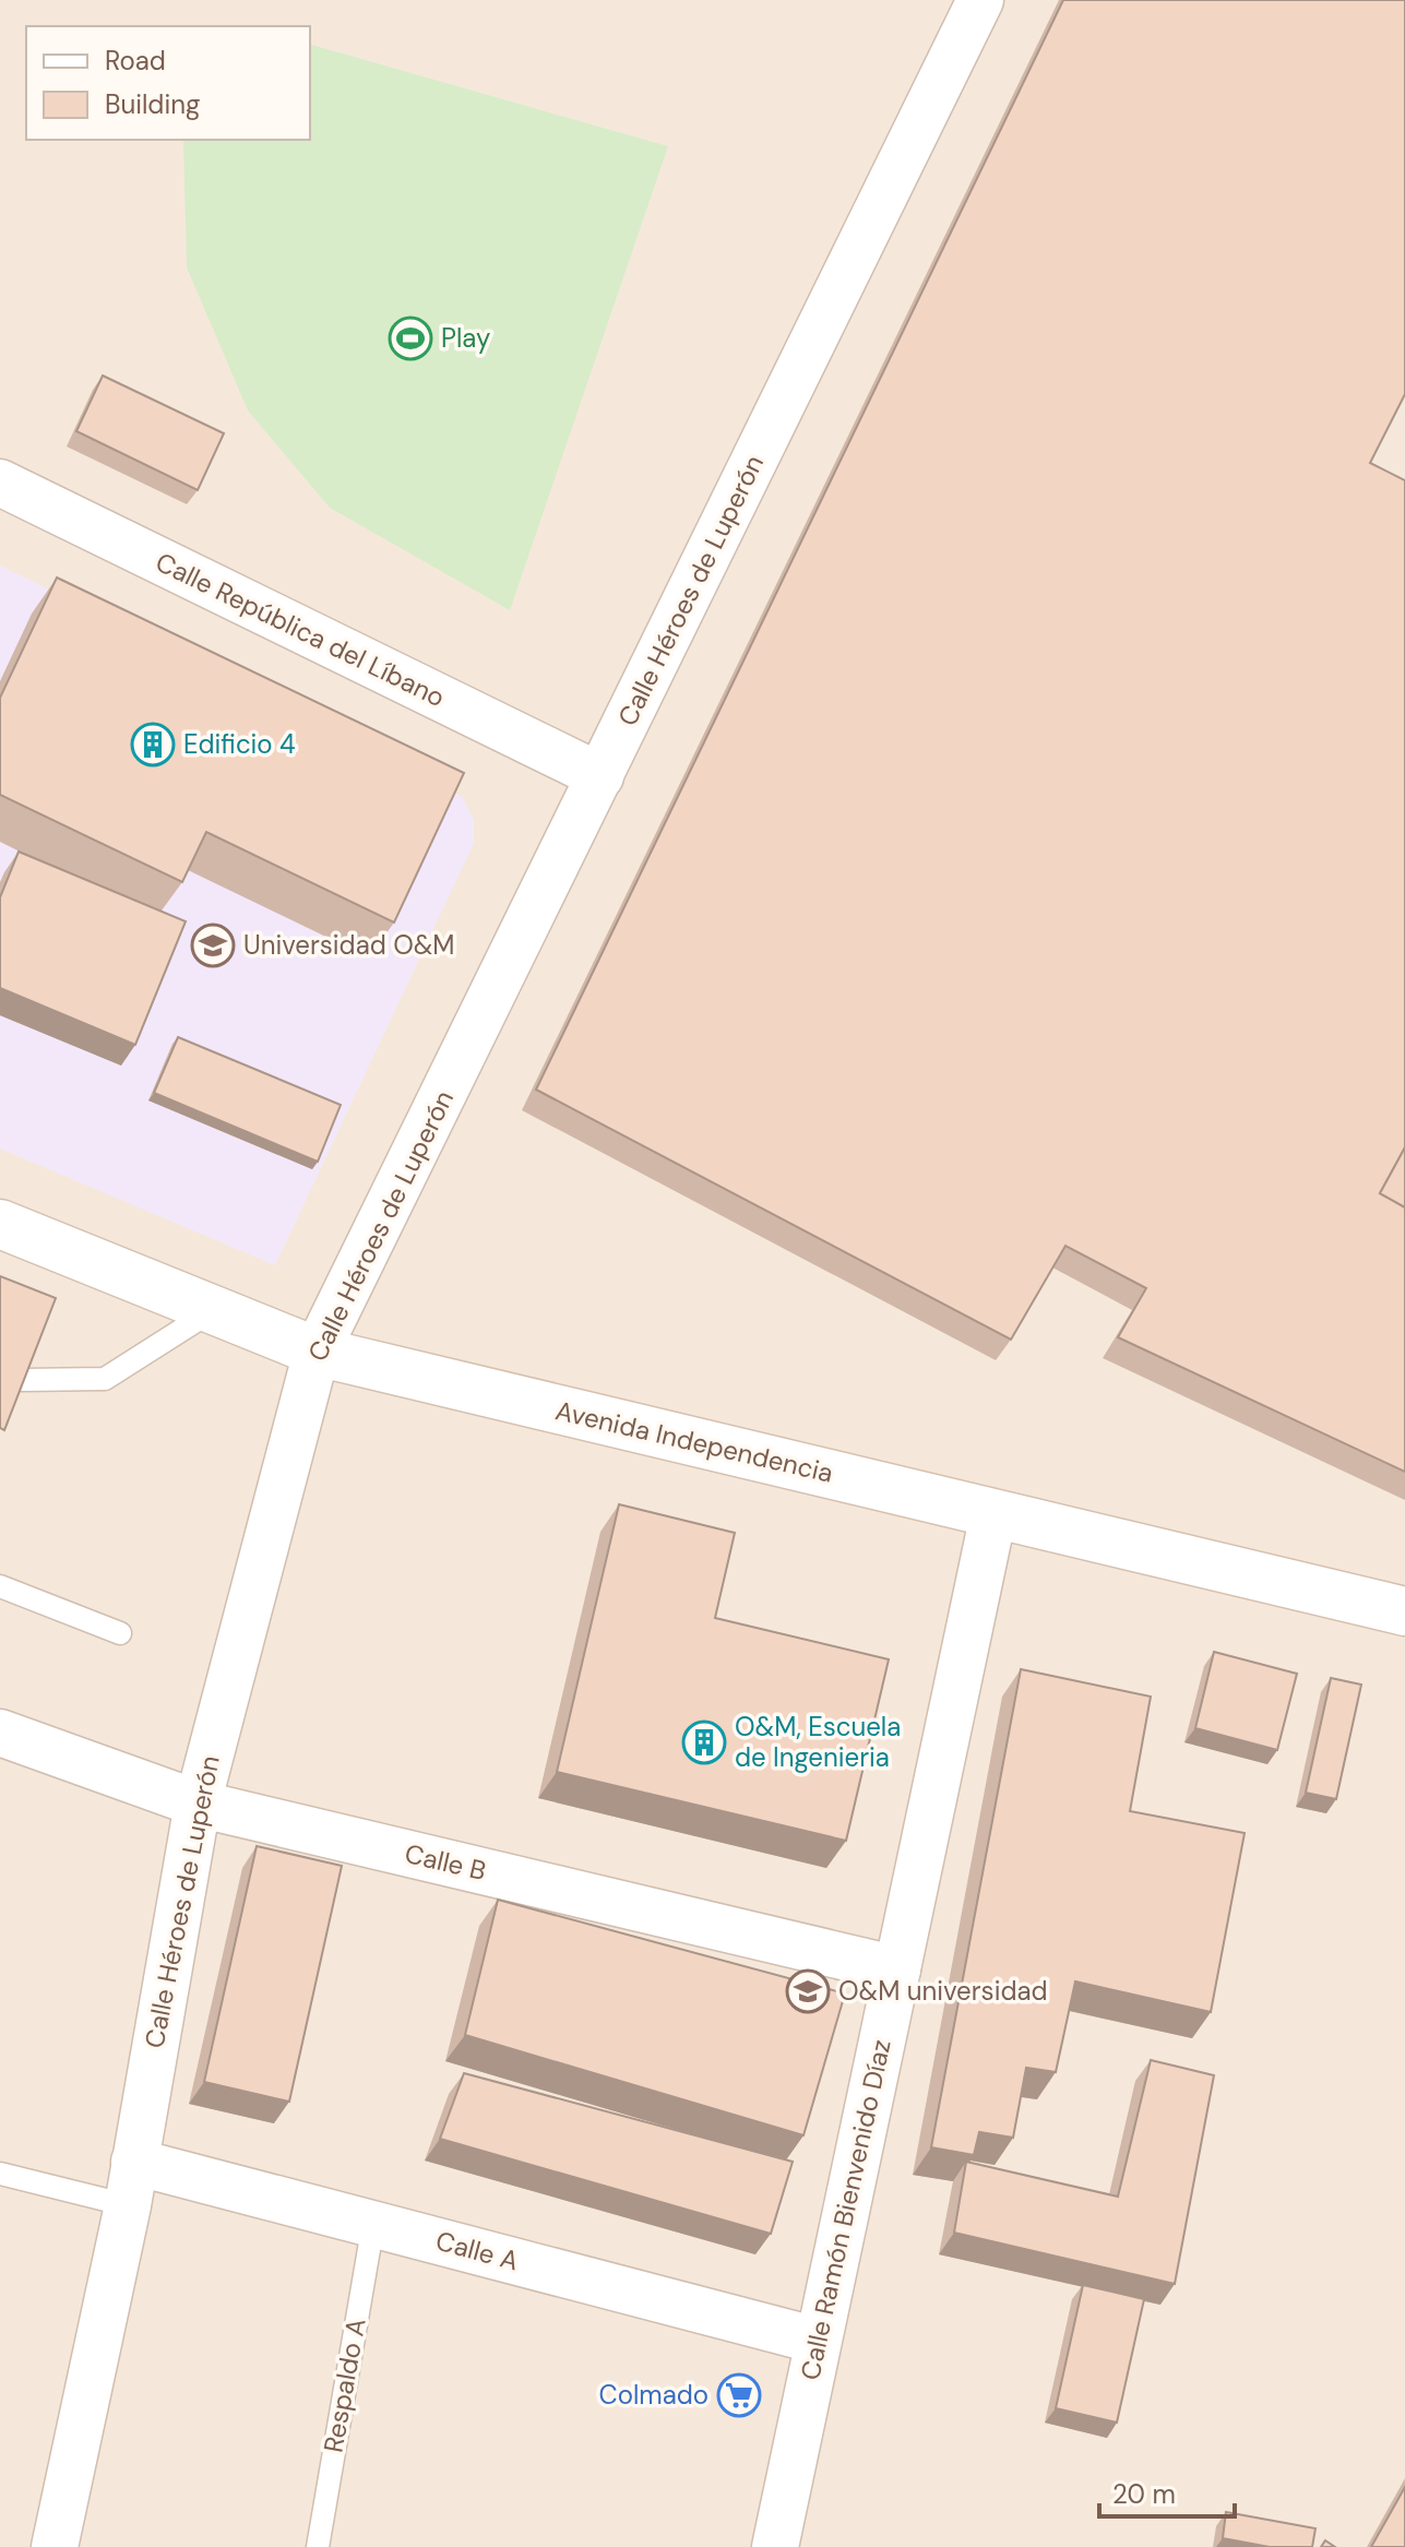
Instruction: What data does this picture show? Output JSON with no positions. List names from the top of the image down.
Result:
{
  "streets": {
    "main road": ["Avenida Independencia"],
    "street": [
      "Calle Héroes de Luperón",
      "Calle República del Líbano",
      "Calle B",
      "Calle Ramón Bienvenido Díaz",
      "Calle A"
    ],
    "lane": ["Respaldo A"]
  },
  "crossings": [
    ["Calle Héroes de Luperón", "Calle República del Líbano"],
    ["Calle Héroes de Luperón", "Avenida Independencia"],
    ["Calle Héroes de Luperón", "Calle B"],
    ["Calle Héroes de Luperón", "Calle A"],
    ["Avenida Independencia", "Calle Ramón Bienvenido Díaz"],
    ["Calle B", "Calle Ramón Bienvenido Díaz"],
    ["Calle Ramón Bienvenido Díaz", "Calle A"],
    ["Calle A", "Respaldo A"]
  ],
  "places": {
    "sports": ["Play"],
    "building": ["Edificio 4", "O&M, Escuela de Ingenieria"],
    "school or university": ["Universidad O&M", "O&M universidad"],
    "supermarket": ["Colmado"]
  },
  "legend": ["Road", "Building"],
  "scale_bar": "20 m"
}
